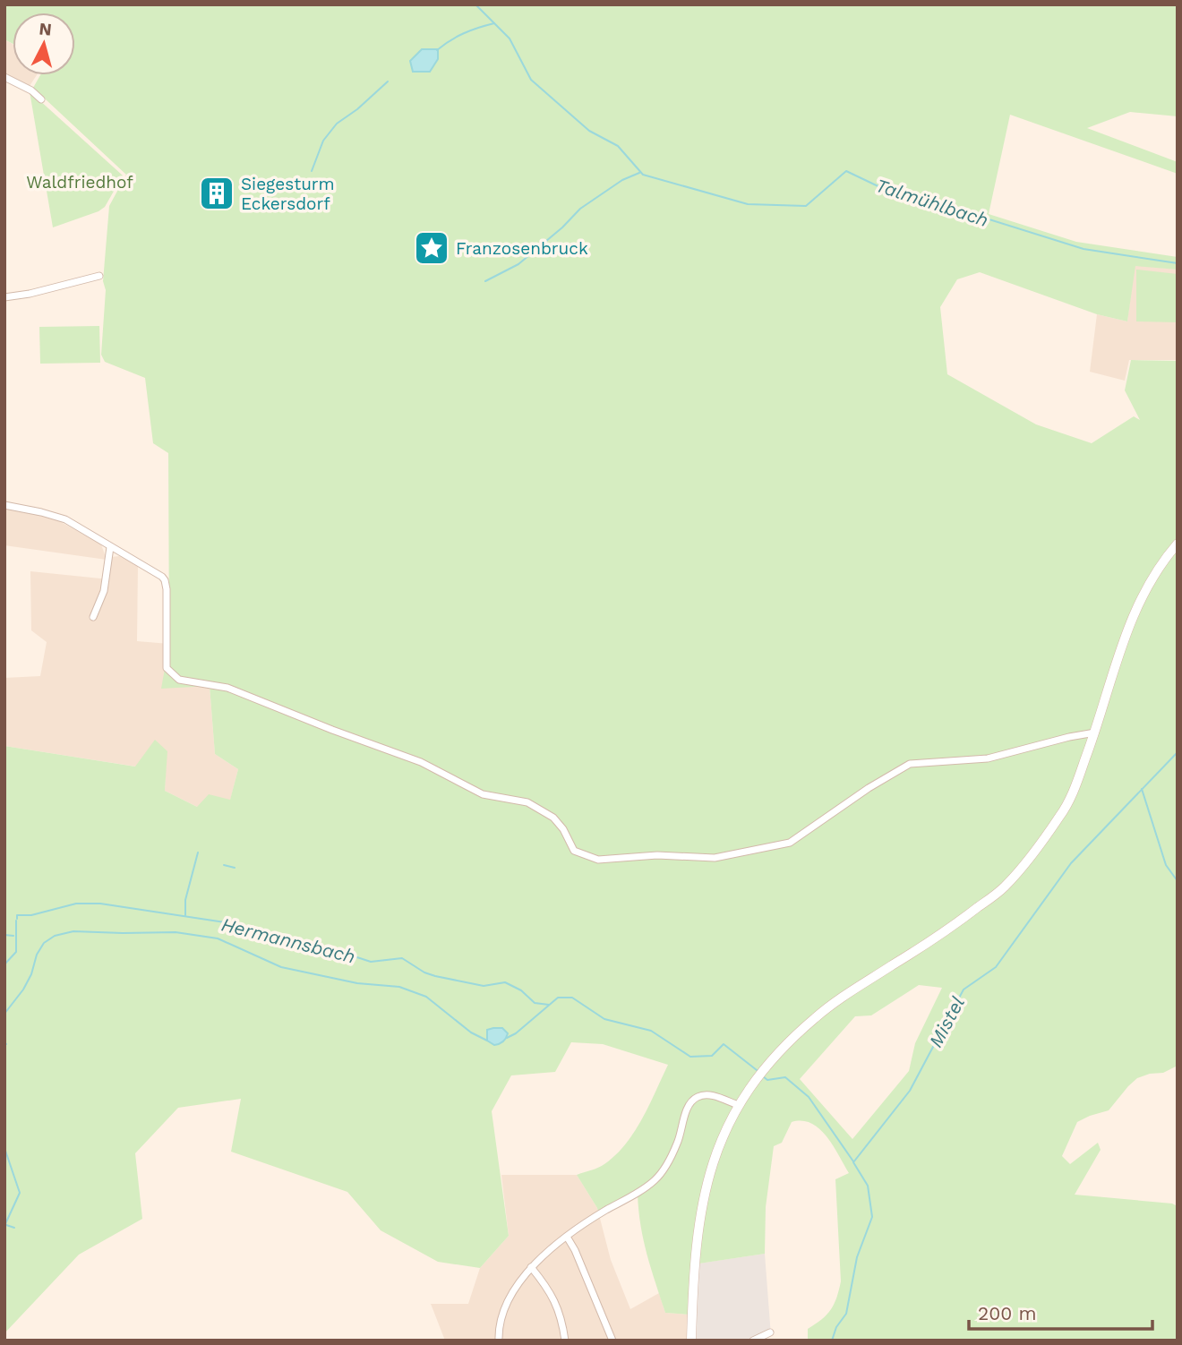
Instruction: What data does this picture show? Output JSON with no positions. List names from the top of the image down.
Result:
{
  "water": ["Talmühlbach", "Hermannsbach", "Mistel"],
  "parks": ["Waldfriedhof"],
  "places": {
    "building": ["Siegesturm Eckersdorf"],
    "place": ["Franzosenbruck"]
  },
  "scale_bar": "200 m",
  "north": "top"
}
